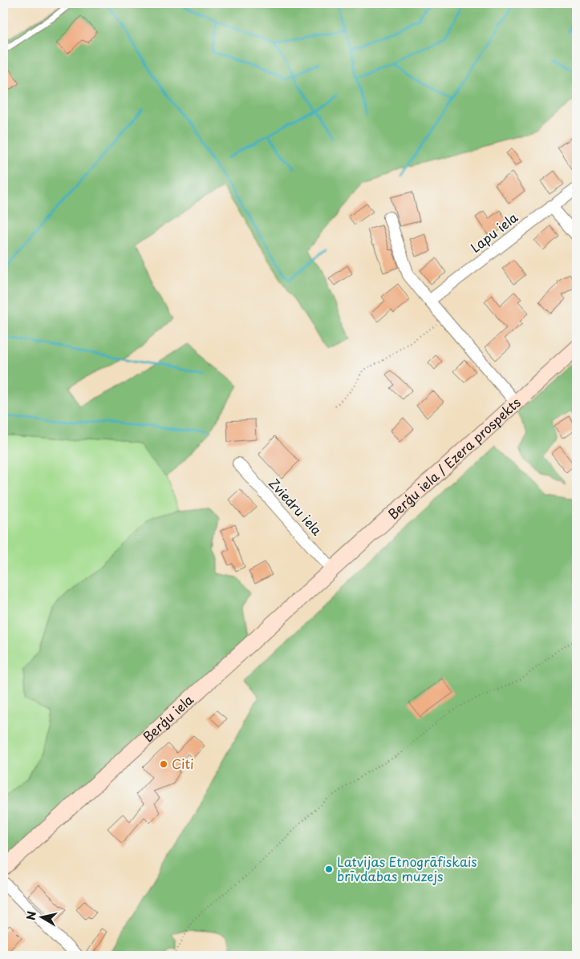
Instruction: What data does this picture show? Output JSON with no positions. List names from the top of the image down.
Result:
{
  "streets": {
    "main road": ["Berģu iela / Ezera prospekts", "Berģu iela"],
    "street": ["Lapu iela", "Zviedru iela"]
  },
  "crossings": [
    ["Berģu iela / Ezera prospekts", "Zviedru iela"],
    ["Berģu iela / Ezera prospekts", "Berģu iela"],
    ["Zviedru iela", "Berģu iela"]
  ],
  "places": ["Citi", "Latvijas Etnogrāfiskais brīvdabas muzejs"],
  "north": "left"
}
